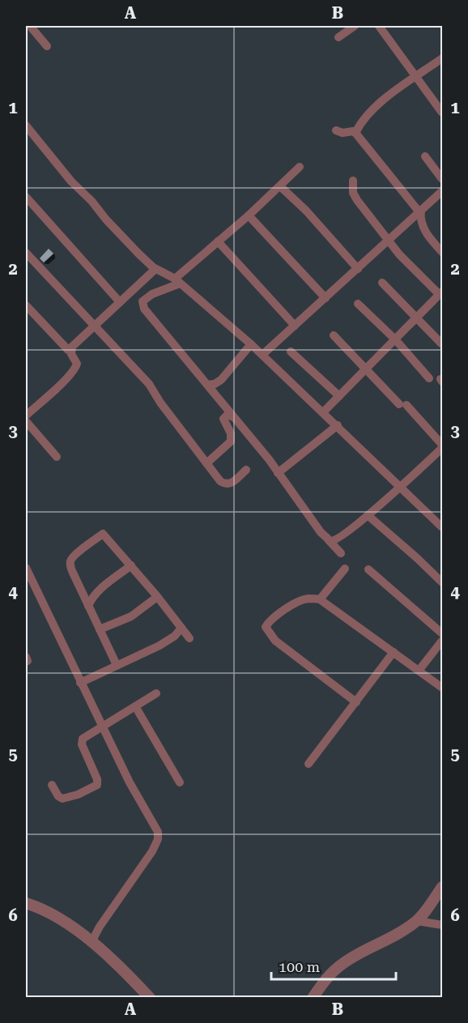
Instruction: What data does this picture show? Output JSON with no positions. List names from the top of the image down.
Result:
{
  "scale_bar": "100 m",
  "grid": {
    "columns": ["A", "B"],
    "rows": [
      "1",
      "2",
      "3",
      "4",
      "5",
      "6"
    ]
  }
}
